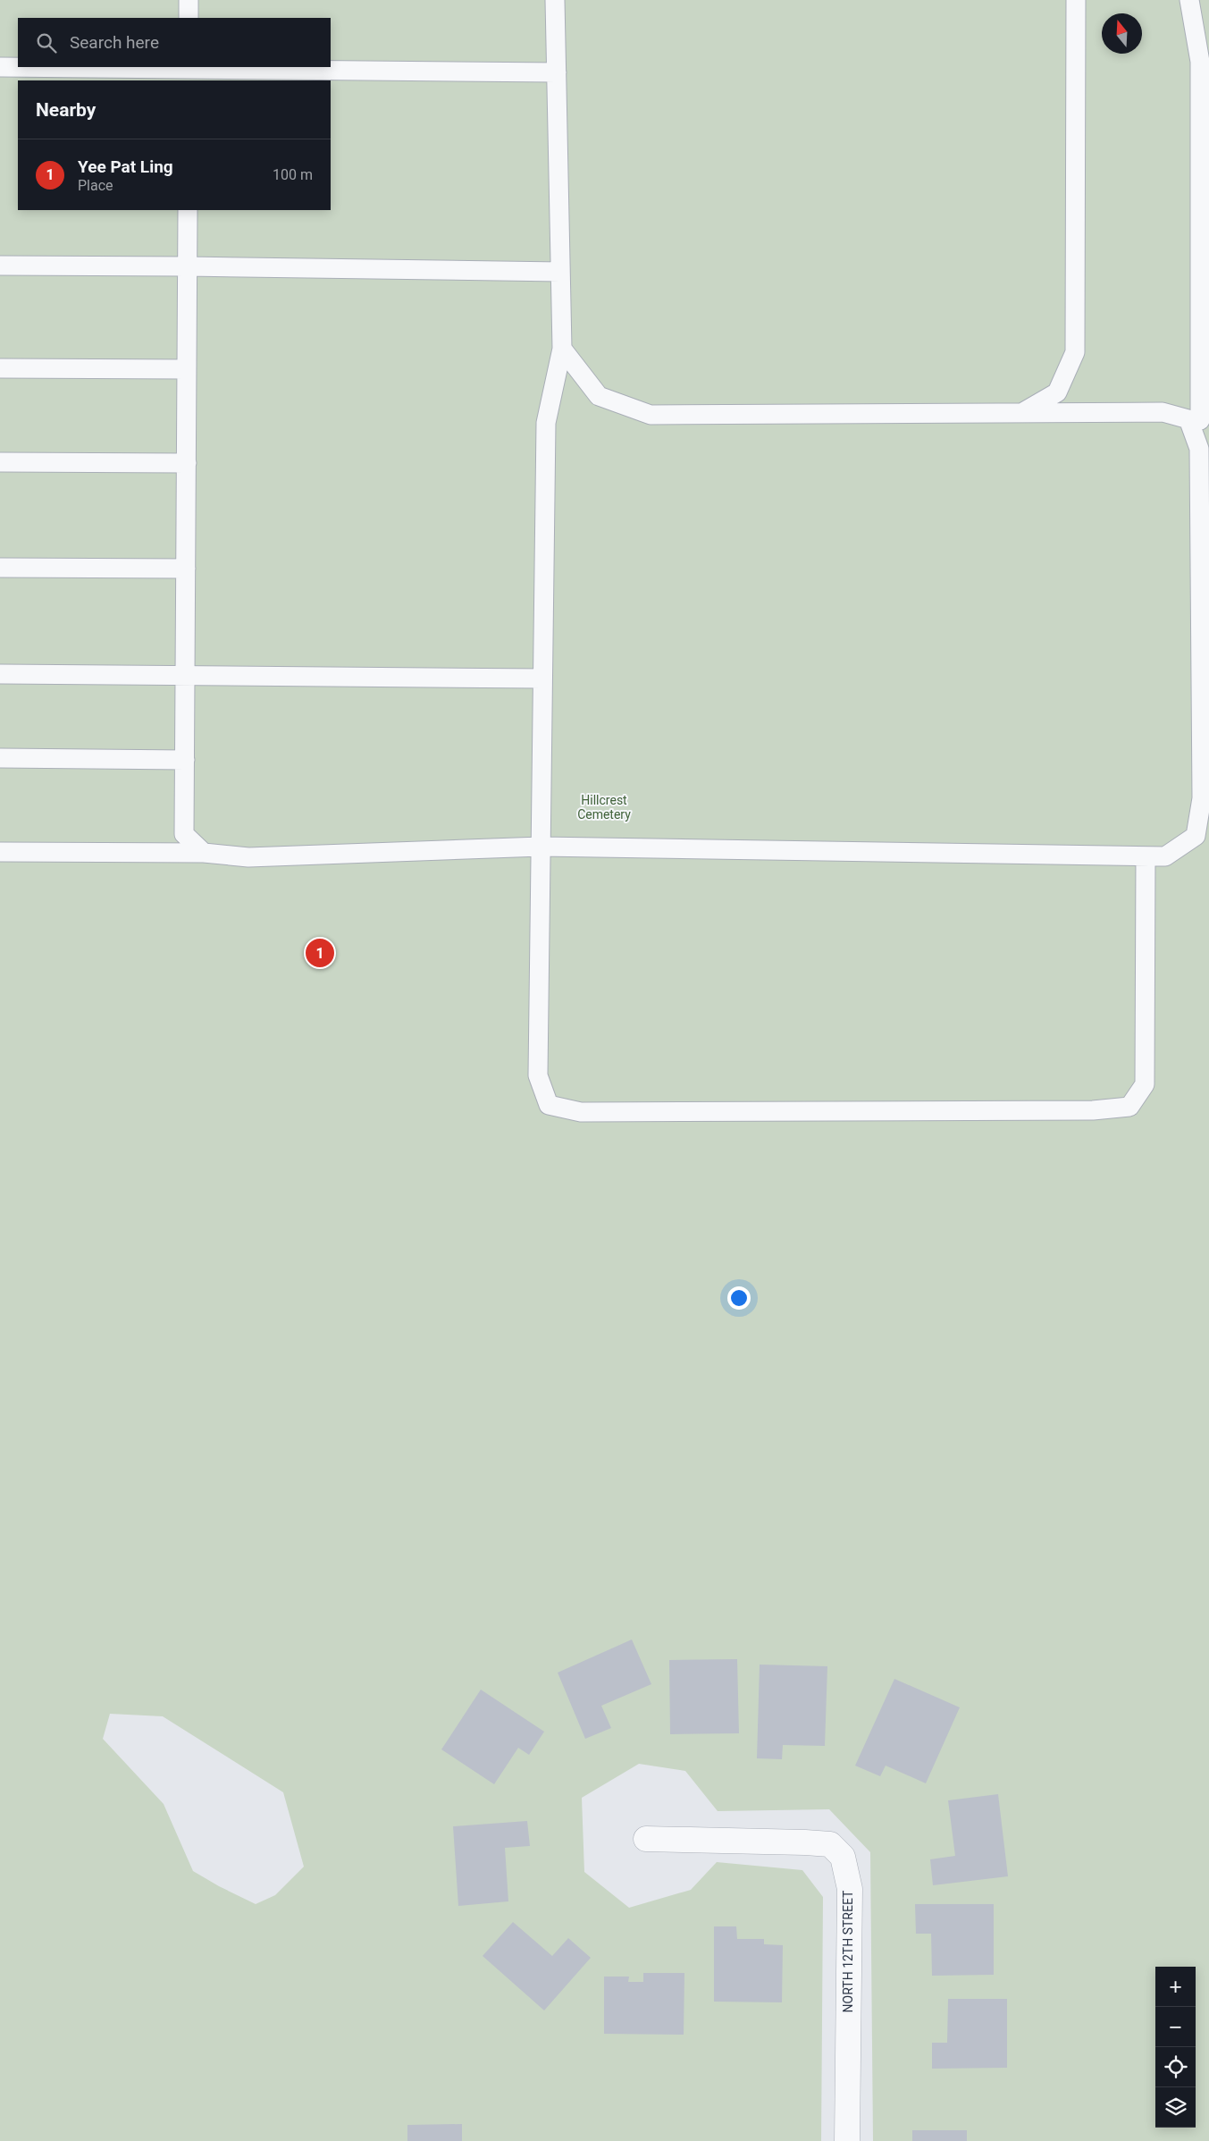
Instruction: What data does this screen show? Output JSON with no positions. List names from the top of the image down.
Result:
{
  "streets": {
    "street": ["NORTH 12TH STREET"]
  },
  "parks": ["Hillcrest Cemetery"],
  "north": "top",
  "page": {
    "search": "Search here",
    "heading": "Nearby",
    "list": [
      {
        "mark": "1",
        "name": "Yee Pat Ling",
        "note": "Place",
        "value": "100 m"
      }
    ],
    "pins": "1",
    "map_buttons": ["+", "−"]
  }
}
